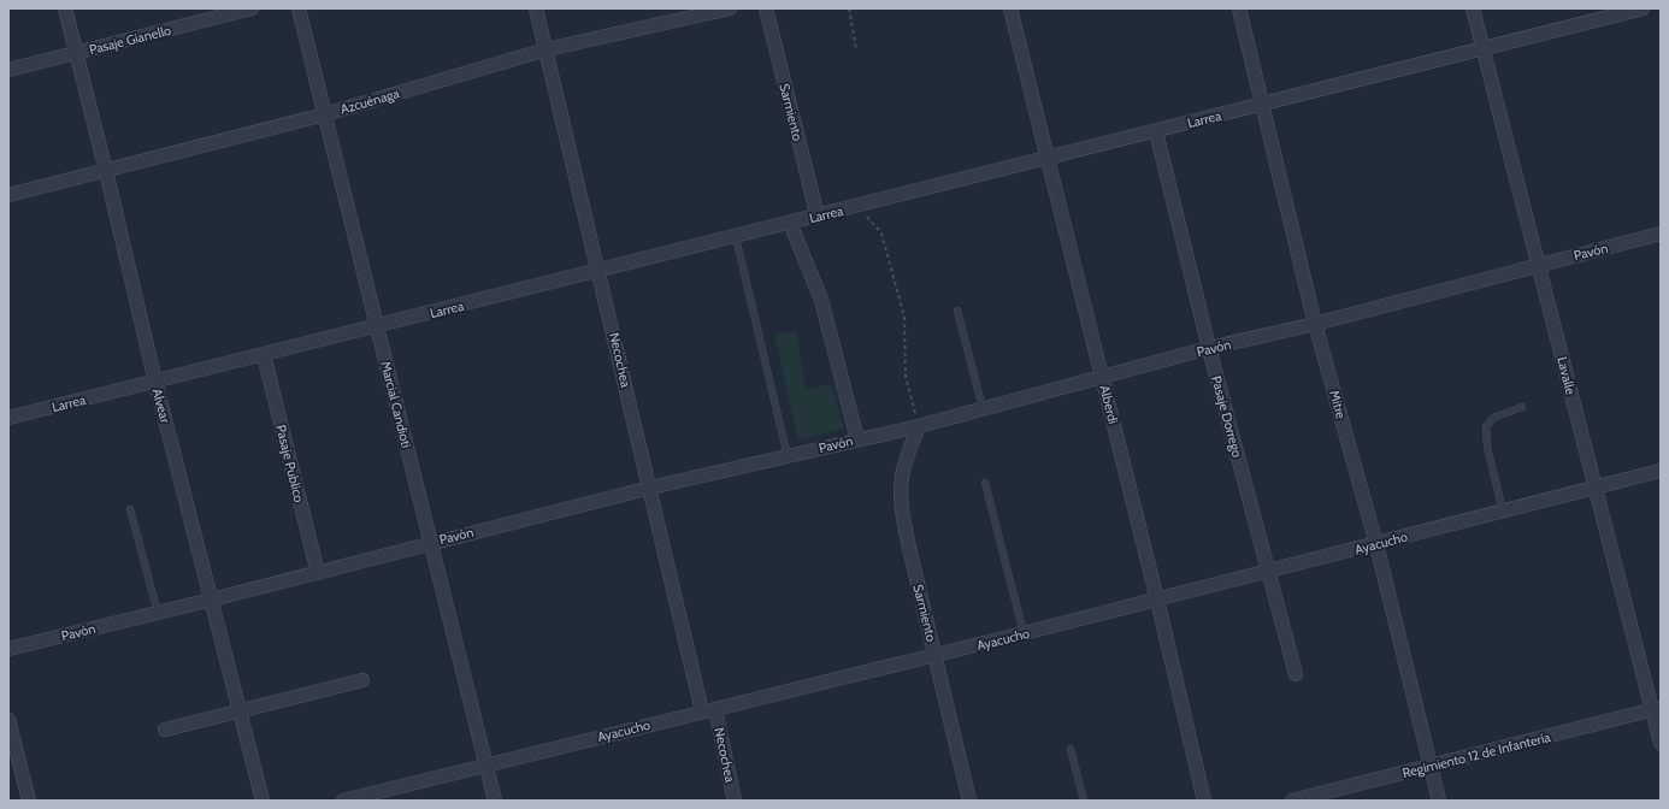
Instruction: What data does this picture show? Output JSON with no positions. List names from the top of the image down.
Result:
{
  "streets": {
    "street": [
      "Pasaje Gianello",
      "Azcuénaga",
      "Sarmiento",
      "Larrea",
      "Pavón",
      "Necochea",
      "Lavalle",
      "Marcial Candioti",
      "Alberdi",
      "Mitre",
      "Alvear",
      "Pasaje Dorrego",
      "Pasaje Publico",
      "Ayacucho",
      "Regimiento 12 de Infantería"
    ]
  },
  "crossings": [
    ["Pasaje Gianello", "Alvear"],
    ["Azcuénaga", "Necochea"],
    ["Azcuénaga", "Marcial Candioti"],
    ["Azcuénaga", "Alvear"],
    ["Sarmiento", "Larrea"],
    ["Sarmiento", "Pavón"],
    ["Sarmiento", "Ayacucho"],
    ["Larrea", "Necochea"],
    ["Larrea", "Lavalle"],
    ["Larrea", "Marcial Candioti"],
    ["Larrea", "Alberdi"],
    ["Larrea", "Mitre"],
    ["Larrea", "Alvear"],
    ["Larrea", "Pasaje Dorrego"],
    ["Larrea", "Pasaje Publico"],
    ["Pavón", "Necochea"],
    ["Pavón", "Lavalle"],
    ["Pavón", "Marcial Candioti"],
    ["Pavón", "Alberdi"],
    ["Pavón", "Mitre"],
    ["Pavón", "Alvear"],
    ["Pavón", "Pasaje Dorrego"],
    ["Pavón", "Pasaje Publico"],
    ["Necochea", "Ayacucho"],
    ["Lavalle", "Ayacucho"],
    ["Lavalle", "Regimiento 12 de Infantería"],
    ["Marcial Candioti", "Ayacucho"],
    ["Alberdi", "Ayacucho"],
    ["Mitre", "Ayacucho"],
    ["Mitre", "Regimiento 12 de Infantería"],
    ["Pasaje Dorrego", "Ayacucho"]
  ]
}
